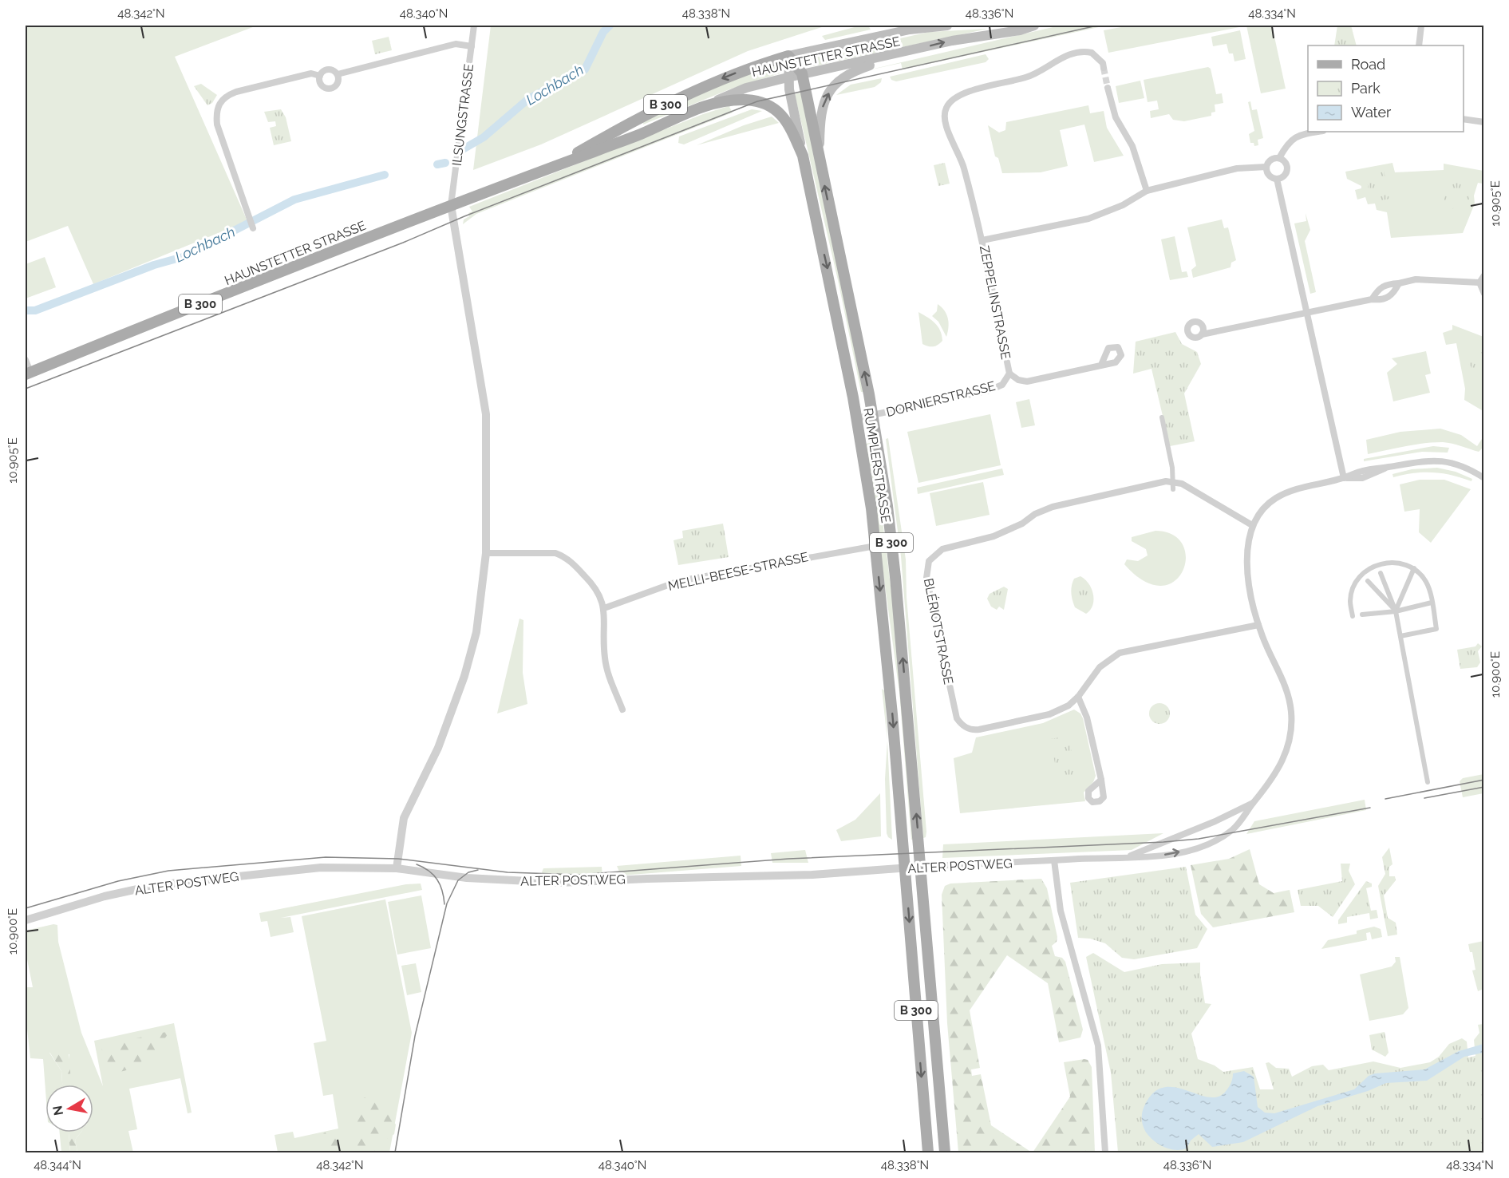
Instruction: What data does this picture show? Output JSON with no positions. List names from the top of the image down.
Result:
{
  "streets": {
    "main road": ["HAUNSTETTER STRASSE", "B 300", "RUMPLERSTRASSE"],
    "street": [
      "ILSUNGSTRASSE",
      "ZEPPELINSTRASSE",
      "DORNIERSTRASSE",
      "MELLI-BEESE-STRASSE",
      "BLÉRIOTSTRASSE",
      "ALTER POSTWEG"
    ]
  },
  "crossings": [
    ["HAUNSTETTER STRASSE", "ILSUNGSTRASSE"],
    ["HAUNSTETTER STRASSE", "RUMPLERSTRASSE"],
    ["B 300", "RUMPLERSTRASSE"],
    ["B 300", "ALTER POSTWEG"],
    ["ZEPPELINSTRASSE", "DORNIERSTRASSE"],
    ["DORNIERSTRASSE", "RUMPLERSTRASSE"],
    ["RUMPLERSTRASSE", "MELLI-BEESE-STRASSE"],
    ["RUMPLERSTRASSE", "ALTER POSTWEG"]
  ],
  "water": ["Lochbach"],
  "legend": ["Road", "Park", "Water"],
  "north": "left",
  "coordinates": [
    "48.342°N",
    "48.340°N",
    "48.338°N",
    "48.336°N",
    "48.334°N",
    "10.905°E",
    "10.900°E",
    "48.344°N"
  ]
}
